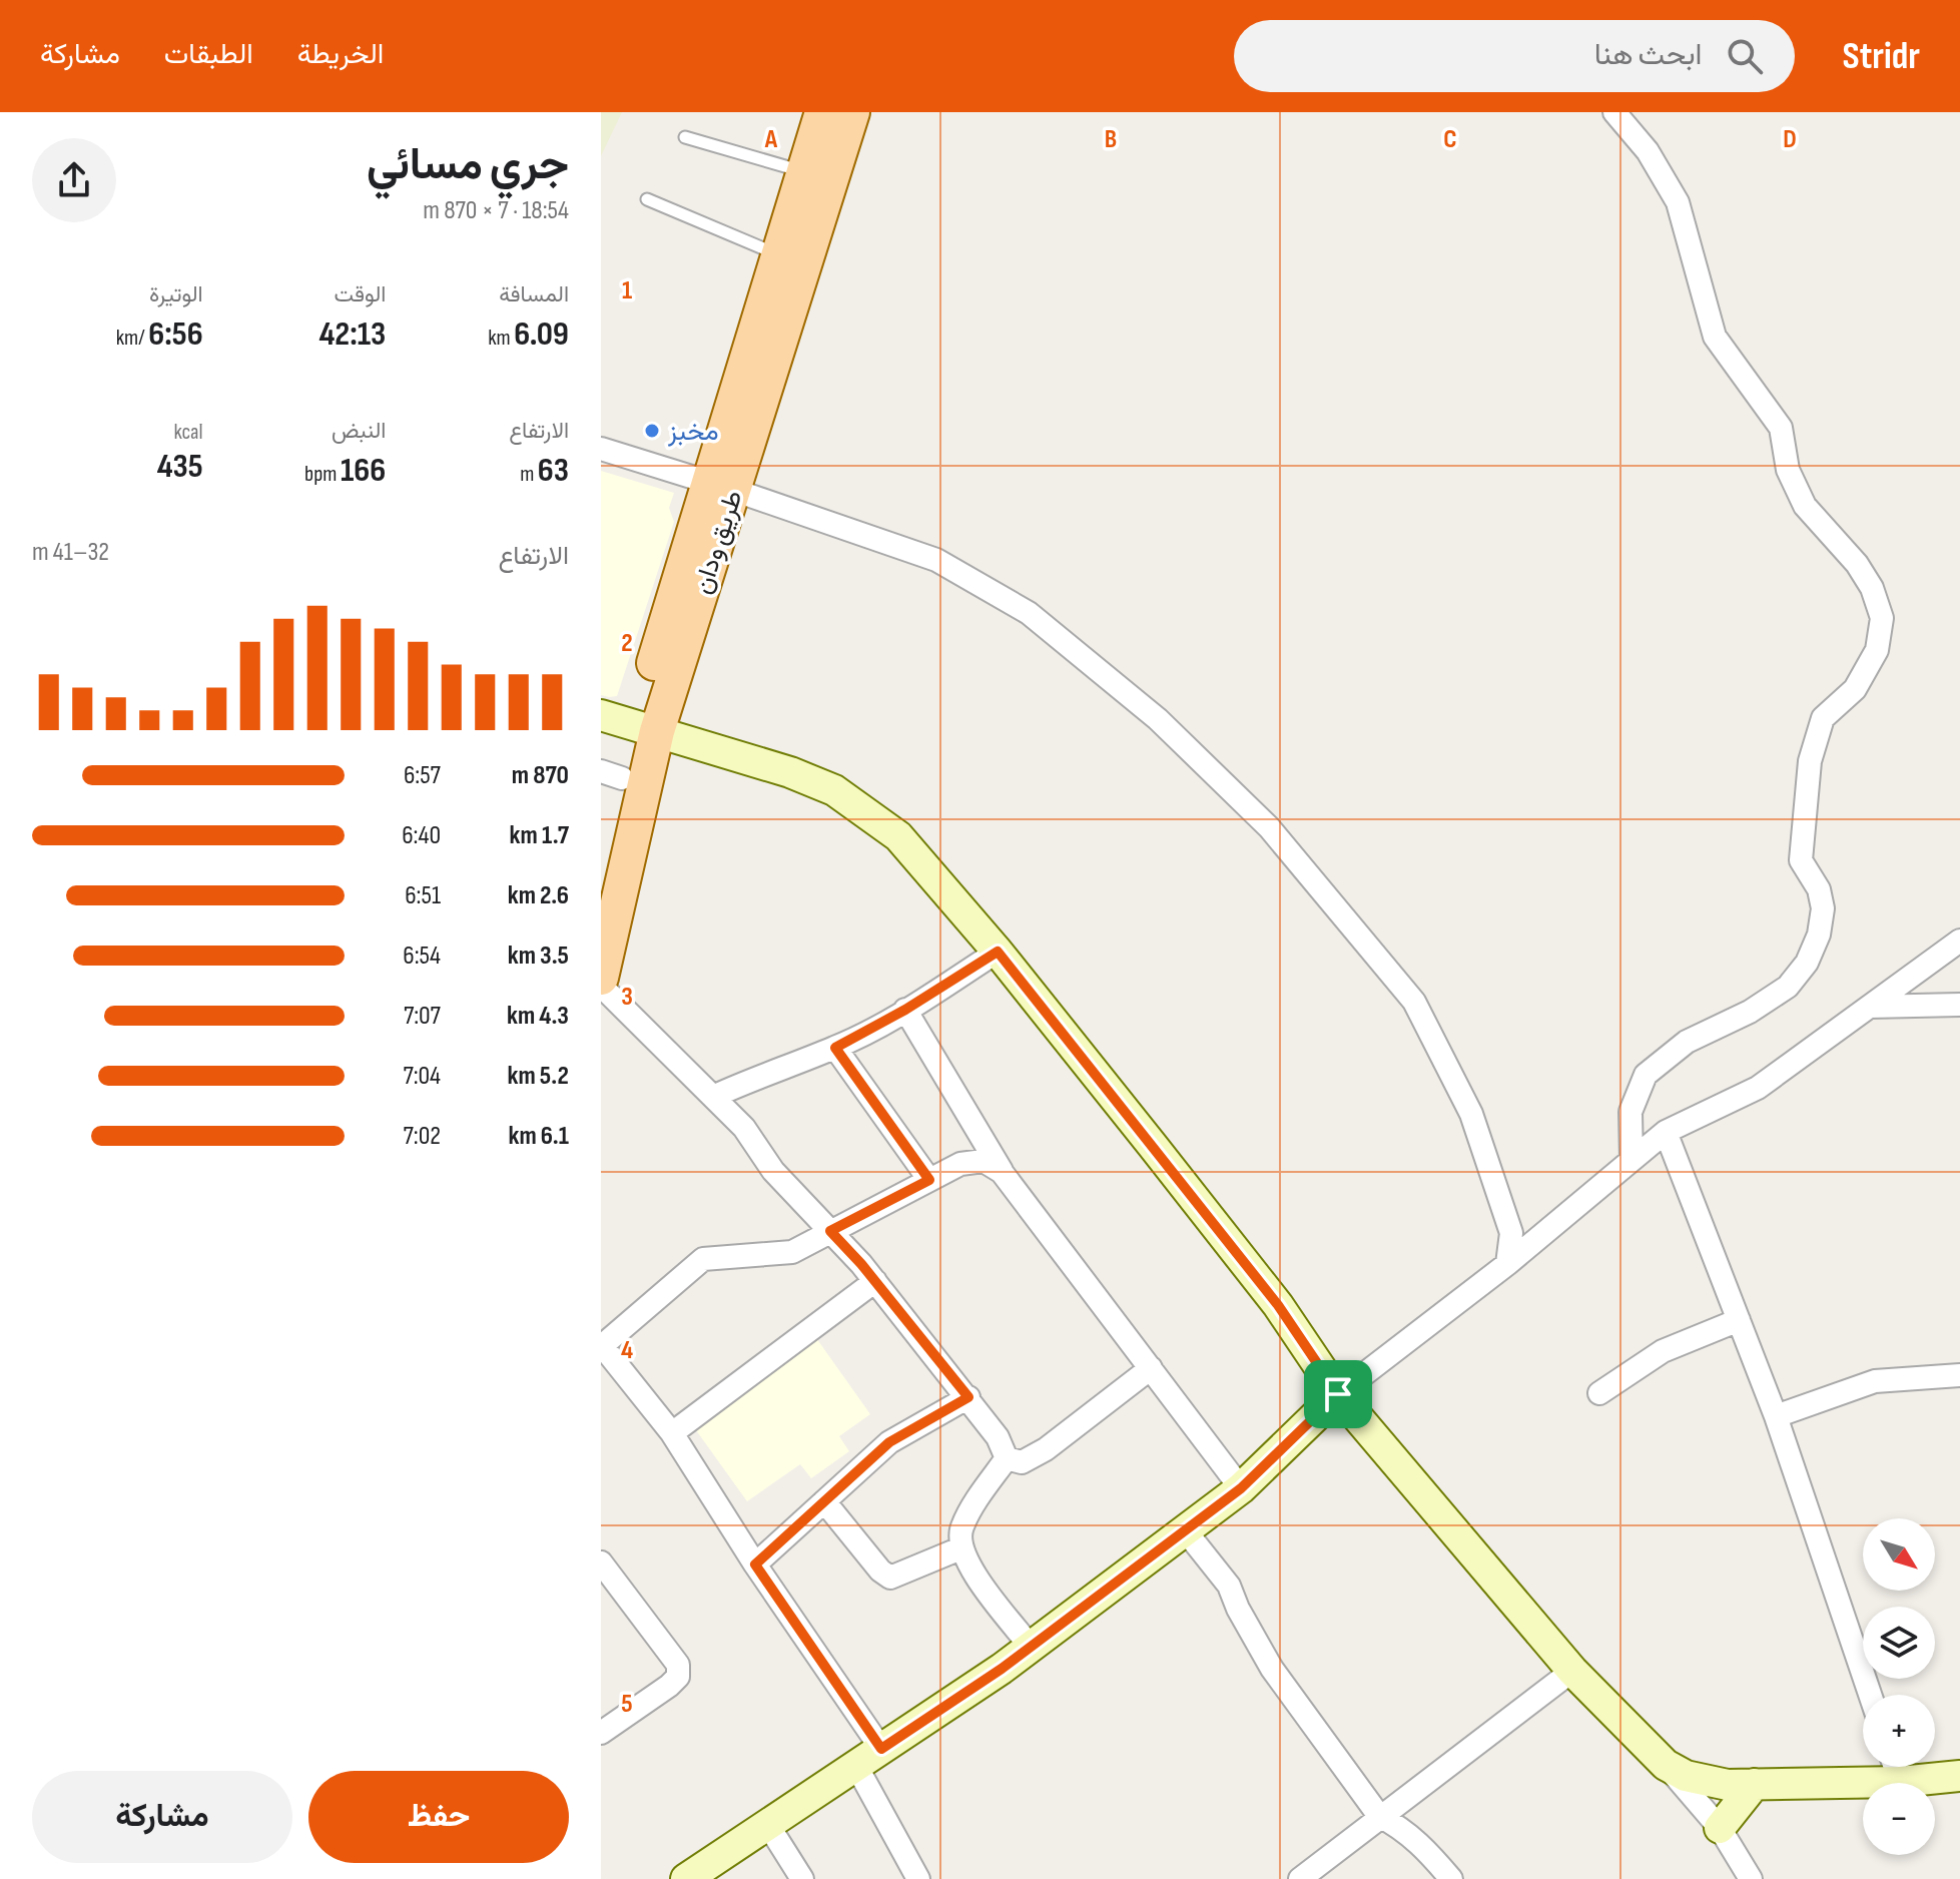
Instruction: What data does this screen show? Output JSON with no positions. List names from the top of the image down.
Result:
{
  "streets": {
    "main road": ["طريق ودان"]
  },
  "places": ["مخبز"],
  "north": "bottom right",
  "page": {
    "header": "Stridr",
    "search": "ابحث هنا",
    "nav": ["الخريطة", "الطبقات", "مشاركة"],
    "heading": ["جري مسائي", "18:54 · 7 × 870 m"],
    "stats": [
      ["المسافة", "6.09 km"],
      ["الوقت", "42:13"],
      ["الوتيرة", "6:56 /km"],
      ["الارتفاع", "63 m"],
      ["النبض", "166 bpm"],
      ["kcal", "435"]
    ],
    "chart": ["الارتفاع", "32–41 m"],
    "list": [
      {
        "name": "870 m",
        "note": "6:57"
      },
      {
        "name": "1.7 km",
        "note": "6:40"
      },
      {
        "name": "2.6 km",
        "note": "6:51"
      },
      {
        "name": "3.5 km",
        "note": "6:54"
      },
      {
        "name": "4.3 km",
        "note": "7:07"
      },
      {
        "name": "5.2 km",
        "note": "7:04"
      },
      {
        "name": "6.1 km",
        "note": "7:02"
      }
    ],
    "map_buttons": ["+", "−"],
    "buttons": ["حفظ", "مشاركة"]
  },
  "grid": {
    "columns": [
      "A",
      "B",
      "C",
      "D"
    ],
    "rows": [
      "1",
      "2",
      "3",
      "4",
      "5"
    ]
  }
}
